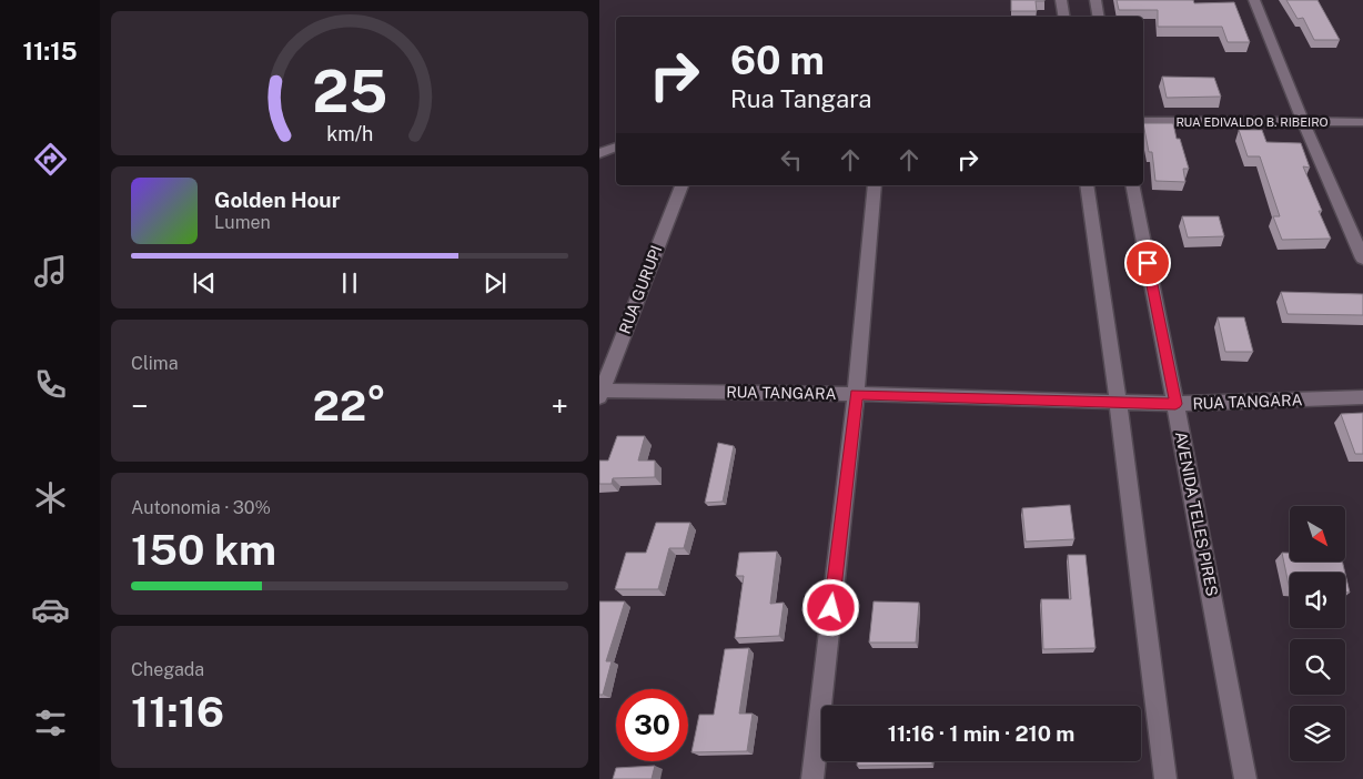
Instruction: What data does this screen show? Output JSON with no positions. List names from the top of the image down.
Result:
{
  "streets": {
    "street": [
      "RUA EDIVALDO B. RIBEIRO",
      "RUA GURUPI",
      "RUA TANGARA",
      "AVENIDA TELES PIRES"
    ]
  },
  "crossings": [
    ["RUA GURUPI", "RUA TANGARA"],
    ["RUA TANGARA", "AVENIDA TELES PIRES"]
  ],
  "north": "bottom right",
  "page": {
    "tabs": "11:15",
    "turn": ["60 m", "Rua Tangara"],
    "song": ["Golden Hour", "Lumen"],
    "tile": [
      "Clima",
      ["Autonomia · 30%", "150 km"],
      ["Chegada", "11:16"]
    ],
    "heat": ["−", "22°", "+"],
    "limit": "30",
    "trip": "11:16 · 1 min · 210 m",
    "gauge": ["25", "km/h"]
  }
}
